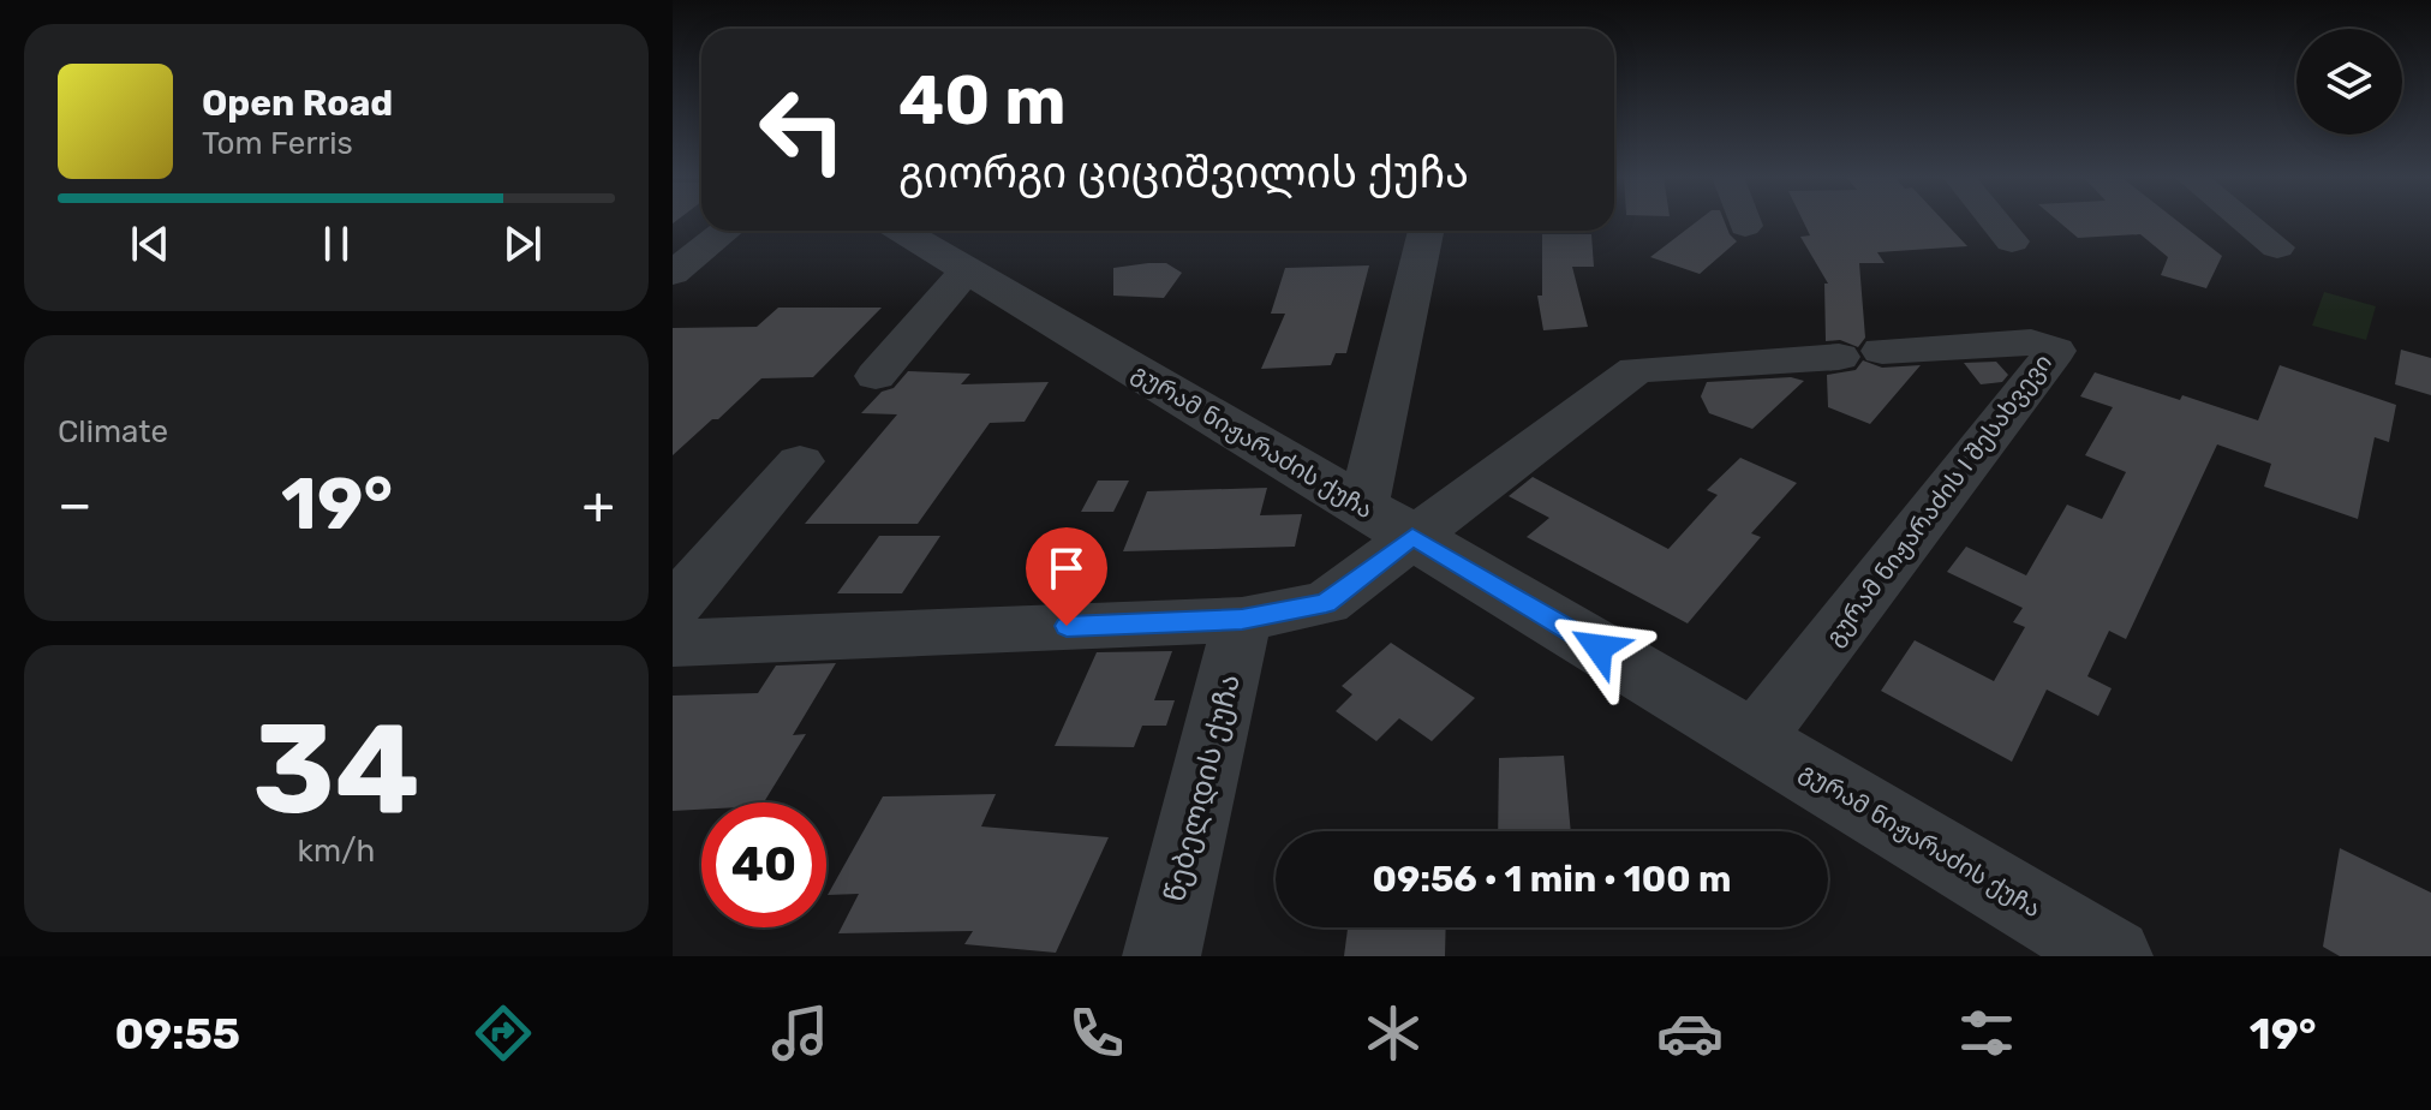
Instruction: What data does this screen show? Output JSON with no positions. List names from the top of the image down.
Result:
{
  "streets": {
    "street": ["გურამ ნიჟარაძის ქუჩა", "გურამ ნიჟარაძის I შესახვევი", "წებელდის ქუჩა"]
  },
  "crossings": [
    ["გურამ ნიჟარაძის ქუჩა", "გურამ ნიჟარაძის I შესახვევი"]
  ],
  "page": {
    "turn": ["40 m", "გიორგი ციციშვილის ქუჩა"],
    "song": ["Open Road", "Tom Ferris"],
    "tile": [
      "Climate",
      ["34", "km/h"]
    ],
    "heat": ["−", "19°", "+"],
    "limit": "40",
    "trip": "09:56 · 1 min · 100 m",
    "tabs": ["09:55", "19°"]
  }
}
